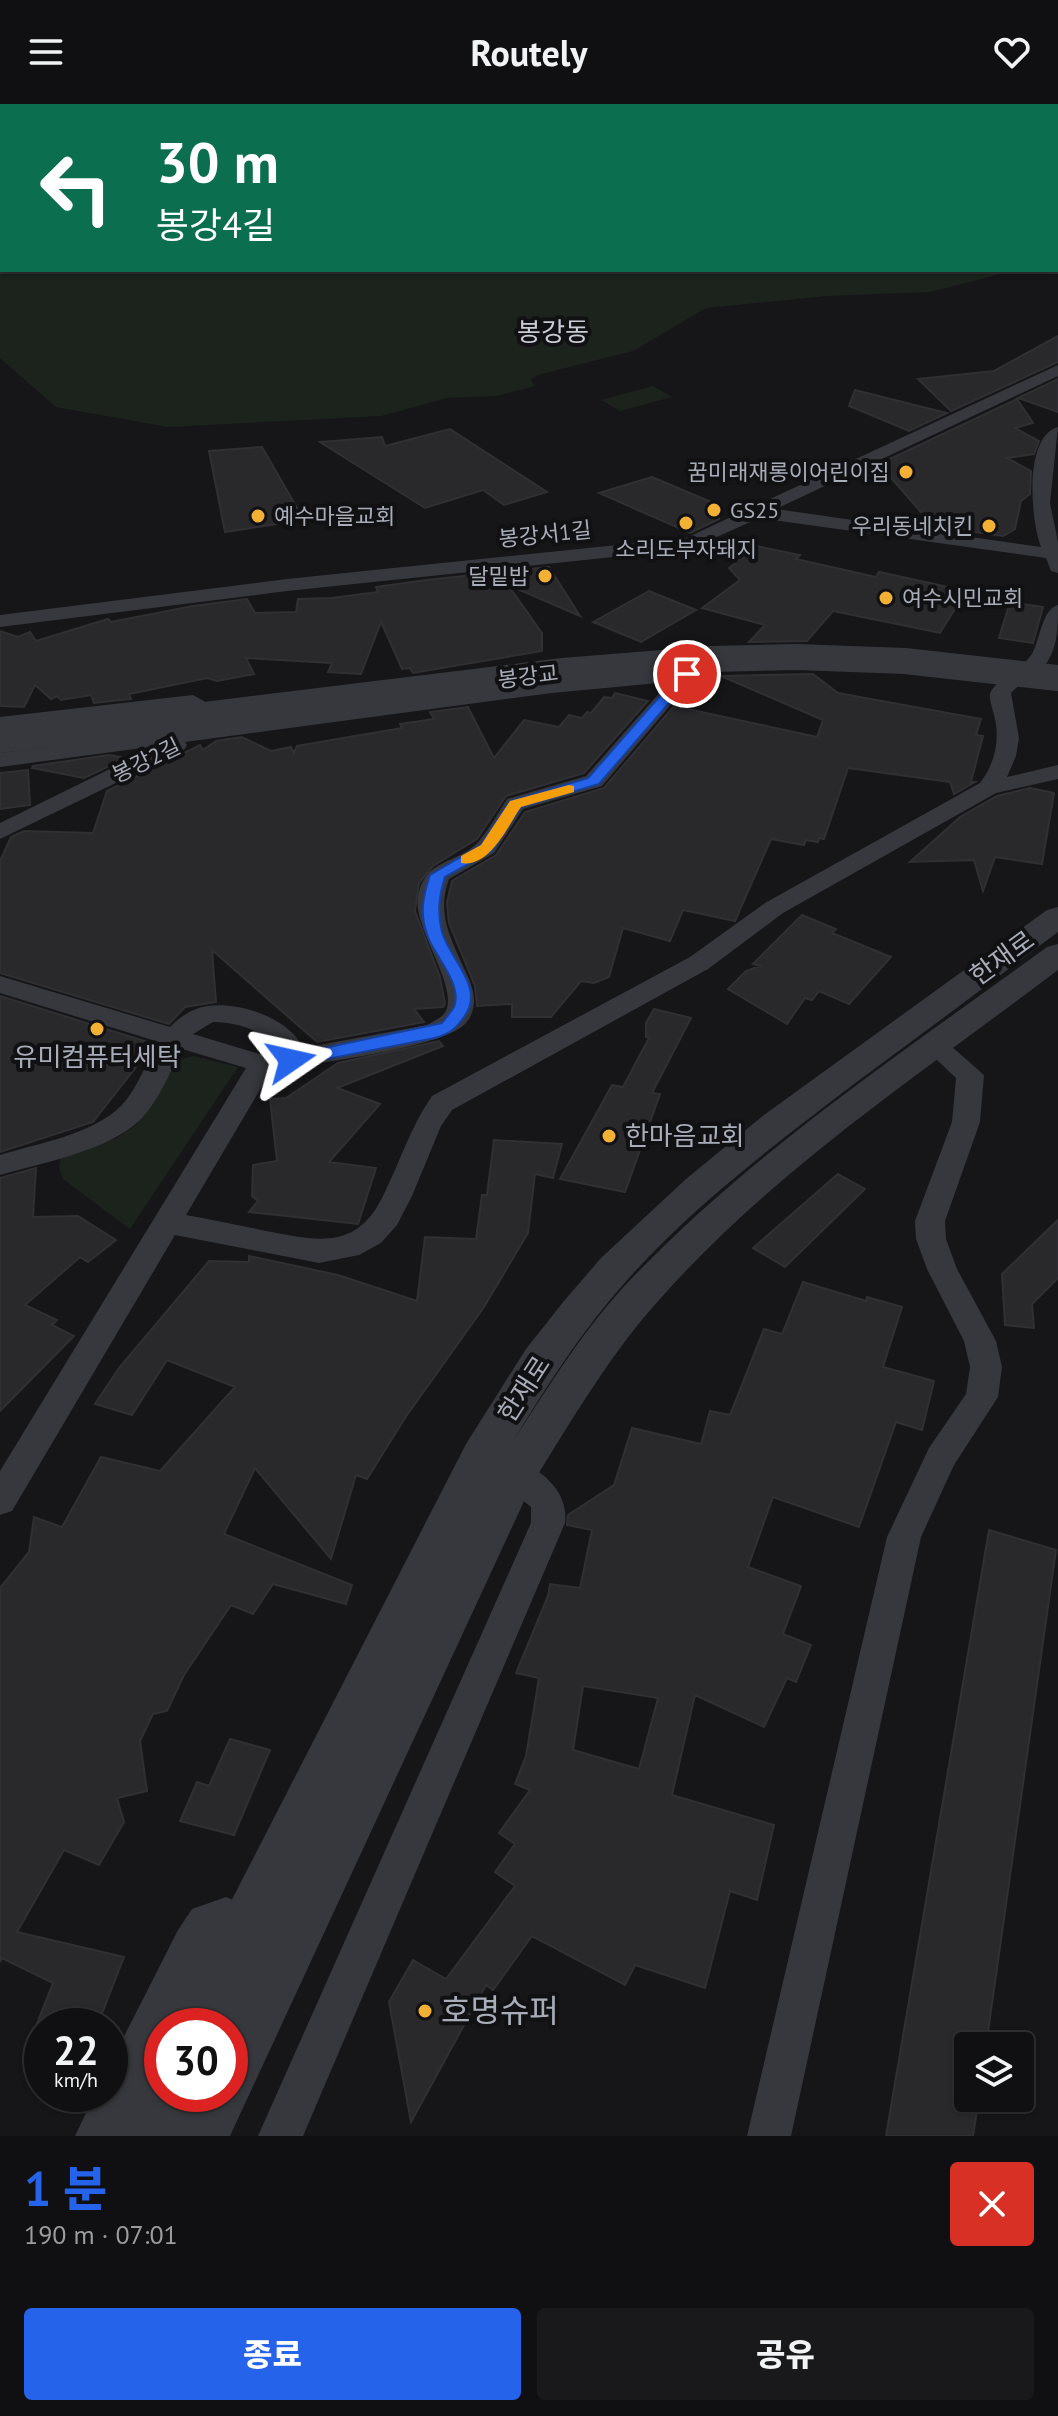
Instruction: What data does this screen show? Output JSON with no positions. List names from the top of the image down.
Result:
{
  "streets": {
    "street": [
      "봉강서1길",
      "봉강교",
      "봉강2길",
      "한재로"
    ]
  },
  "districts": ["봉강동"],
  "places": [
    "꿈미래재롱이어린이집",
    "GS25",
    "예수마을교회",
    "소리도부자돼지",
    "우리동네치킨",
    "달밑밥",
    "여수시민교회",
    "유미컴퓨터세탁",
    "한마음교회",
    "호명슈퍼"
  ],
  "page": {
    "header": "Routely",
    "turn": ["30 m", "봉강4길"],
    "speed": "22 km/h",
    "limit": "30",
    "heading": ["1 분", "190 m · 07:01"],
    "buttons": ["종료", "공유"]
  }
}
